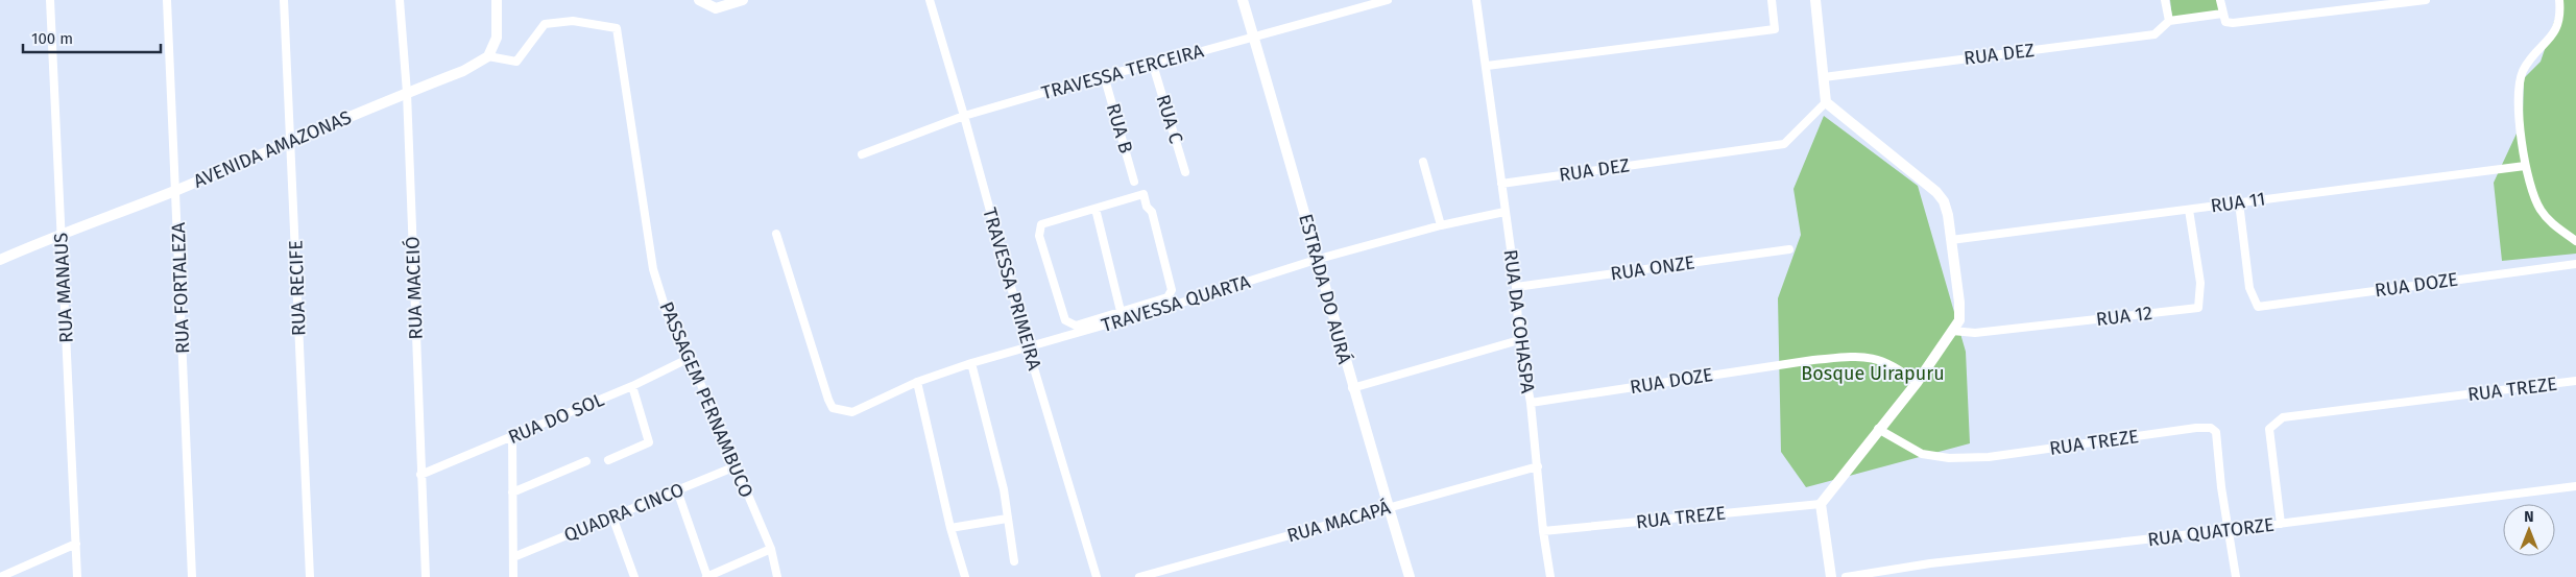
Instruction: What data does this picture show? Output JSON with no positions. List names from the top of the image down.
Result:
{
  "streets": {
    "street": [
      "RUA DEZ",
      "TRAVESSA TERCEIRA",
      "RUA C",
      "RUA B",
      "AVENIDA AMAZONAS",
      "RUA 11",
      "RUA ONZE",
      "RUA DOZE",
      "RUA MANAUS",
      "RUA FORTALEZA",
      "RUA RECIFE",
      "RUA MACEIÓ",
      "TRAVESSA PRIMEIRA",
      "ESTRADA DO AURÁ",
      "TRAVESSA QUARTA",
      "RUA 12",
      "RUA DA COHASPA",
      "RUA TREZE",
      "PASSAGEM PERNAMBUCO",
      "RUA DO SOL",
      "QUADRA CINCO",
      "RUA MACAPÁ",
      "RUA QUATORZE"
    ]
  },
  "crossings": [
    ["RUA DEZ", "RUA DA COHASPA"],
    ["TRAVESSA TERCEIRA", "RUA C"],
    ["TRAVESSA TERCEIRA", "RUA B"],
    ["TRAVESSA TERCEIRA", "TRAVESSA PRIMEIRA"],
    ["TRAVESSA TERCEIRA", "ESTRADA DO AURÁ"],
    ["AVENIDA AMAZONAS", "RUA MANAUS"],
    ["AVENIDA AMAZONAS", "RUA FORTALEZA"],
    ["AVENIDA AMAZONAS", "RUA RECIFE"],
    ["AVENIDA AMAZONAS", "RUA MACEIÓ"],
    ["AVENIDA AMAZONAS", "PASSAGEM PERNAMBUCO"],
    ["RUA 11", "RUA DOZE"],
    ["RUA 11", "RUA 12"],
    ["RUA ONZE", "RUA DA COHASPA"],
    ["RUA DOZE", "RUA DA COHASPA"],
    ["RUA MACEIÓ", "RUA DO SOL"],
    ["TRAVESSA PRIMEIRA", "TRAVESSA QUARTA"],
    ["ESTRADA DO AURÁ", "TRAVESSA QUARTA"],
    ["ESTRADA DO AURÁ", "RUA MACAPÁ"],
    ["TRAVESSA QUARTA", "RUA DA COHASPA"],
    ["RUA DA COHASPA", "RUA TREZE"],
    ["RUA DA COHASPA", "RUA MACAPÁ"],
    ["RUA TREZE", "RUA QUATORZE"],
    ["PASSAGEM PERNAMBUCO", "RUA DO SOL"],
    ["PASSAGEM PERNAMBUCO", "QUADRA CINCO"]
  ],
  "parks": ["Bosque Uirapuru"],
  "scale_bar": "100 m",
  "north": "top"
}
